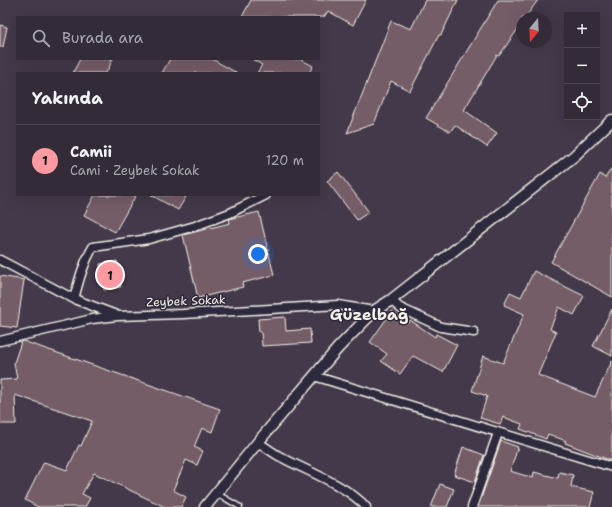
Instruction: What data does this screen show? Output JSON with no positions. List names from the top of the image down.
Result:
{
  "streets": {
    "street": ["Zeybek Sokak"]
  },
  "districts": ["Güzelbağ"],
  "north": "bottom",
  "page": {
    "map_buttons": ["+", "−"],
    "search": "Burada ara",
    "heading": "Yakında",
    "list": [
      {
        "mark": "1",
        "name": "Camii",
        "note": "Cami · Zeybek Sokak",
        "value": "120 m"
      }
    ],
    "pins": "1"
  }
}
